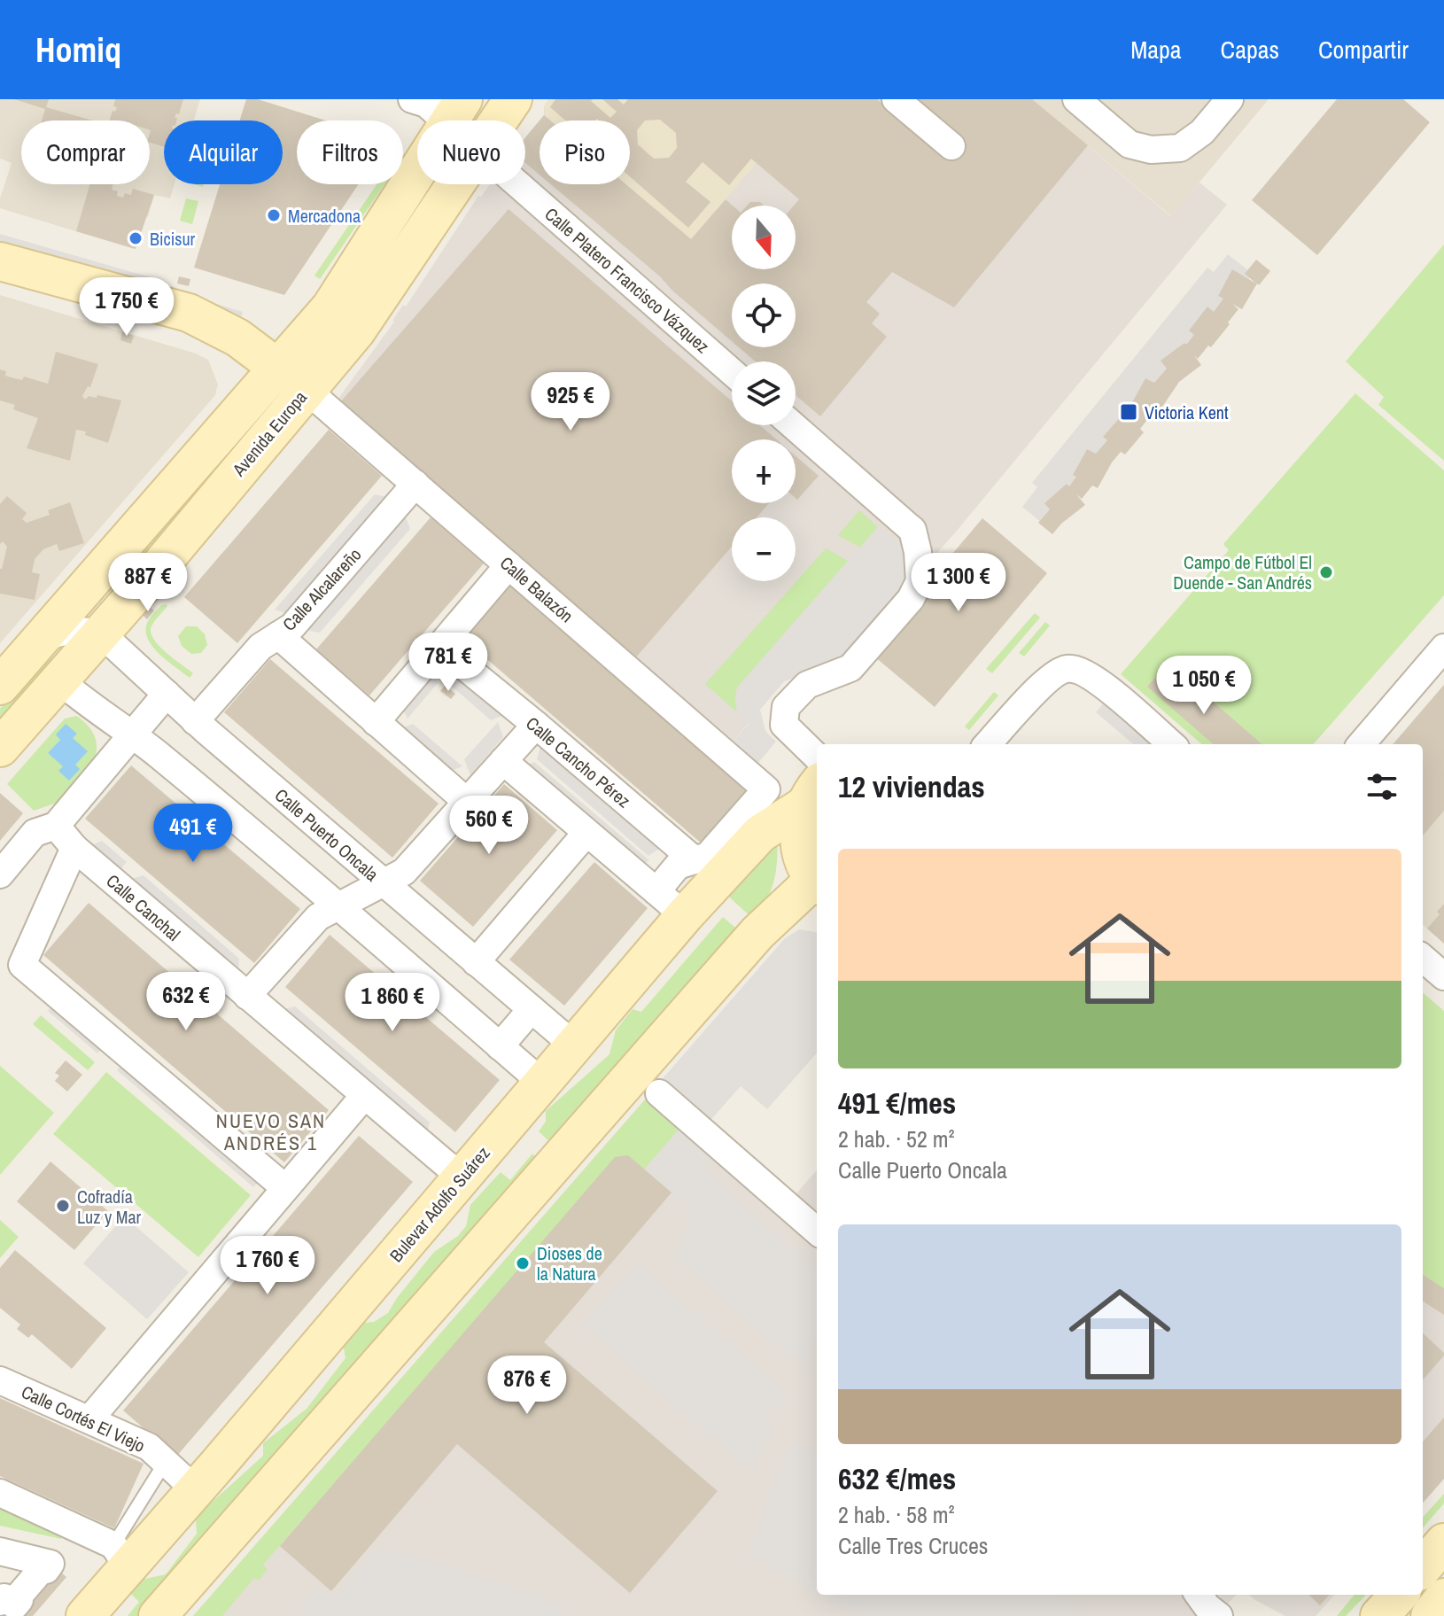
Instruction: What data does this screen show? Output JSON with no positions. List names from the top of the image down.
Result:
{
  "streets": {
    "street": [
      "Calle Platero Francisco Vázquez",
      "Avenida Europa",
      "Calle Alcalareño",
      "Calle Balazón",
      "Calle Cancho Pérez",
      "Calle Puerto Oncala",
      "Calle Canchal",
      "Bulevar Adolfo Suárez",
      "Calle Cortés El Viejo"
    ]
  },
  "crossings": [
    ["Calle Platero Francisco Vázquez", "Avenida Europa"],
    ["Avenida Europa", "Calle Balazón"],
    ["Avenida Europa", "Calle Puerto Oncala"],
    ["Calle Alcalareño", "Calle Balazón"],
    ["Calle Alcalareño", "Calle Puerto Oncala"],
    ["Calle Balazón", "Calle Cancho Pérez"],
    ["Calle Puerto Oncala", "Bulevar Adolfo Suárez"],
    ["Calle Canchal", "Bulevar Adolfo Suárez"],
    ["Bulevar Adolfo Suárez", "Calle Cortés El Viejo"]
  ],
  "districts": ["NUEVO SAN ANDRÉS 1"],
  "places": {
    "other": [
      "Mercadona",
      "Bicisur",
      "Campo de Fútbol El Duende - San Andrés",
      "Cofradía Luz y Mar",
      "Dioses de la Natura"
    ],
    "transit": ["Victoria Kent"]
  },
  "north": "bottom",
  "page": {
    "header": "Homiq",
    "nav": ["Mapa", "Capas", "Compartir"],
    "chip": [
      "Comprar",
      "Alquilar",
      "Filtros",
      "Nuevo",
      "Piso"
    ],
    "map_buttons": ["+", "−"],
    "price": [
      "1 750 €",
      "925 €",
      "887 €",
      "1 300 €",
      "781 €",
      "1 050 €",
      "560 €",
      "491 €",
      "632 €",
      "1 860 €",
      "1 760 €",
      "876 €"
    ],
    "heading": "12 viviendas",
    "list": [
      {
        "name": "491 €/mes",
        "note": "2 hab. · 52 m² · Calle Puerto Oncala"
      },
      {
        "name": "632 €/mes",
        "note": "2 hab. · 58 m² · Calle Tres Cruces"
      }
    ]
  }
}
